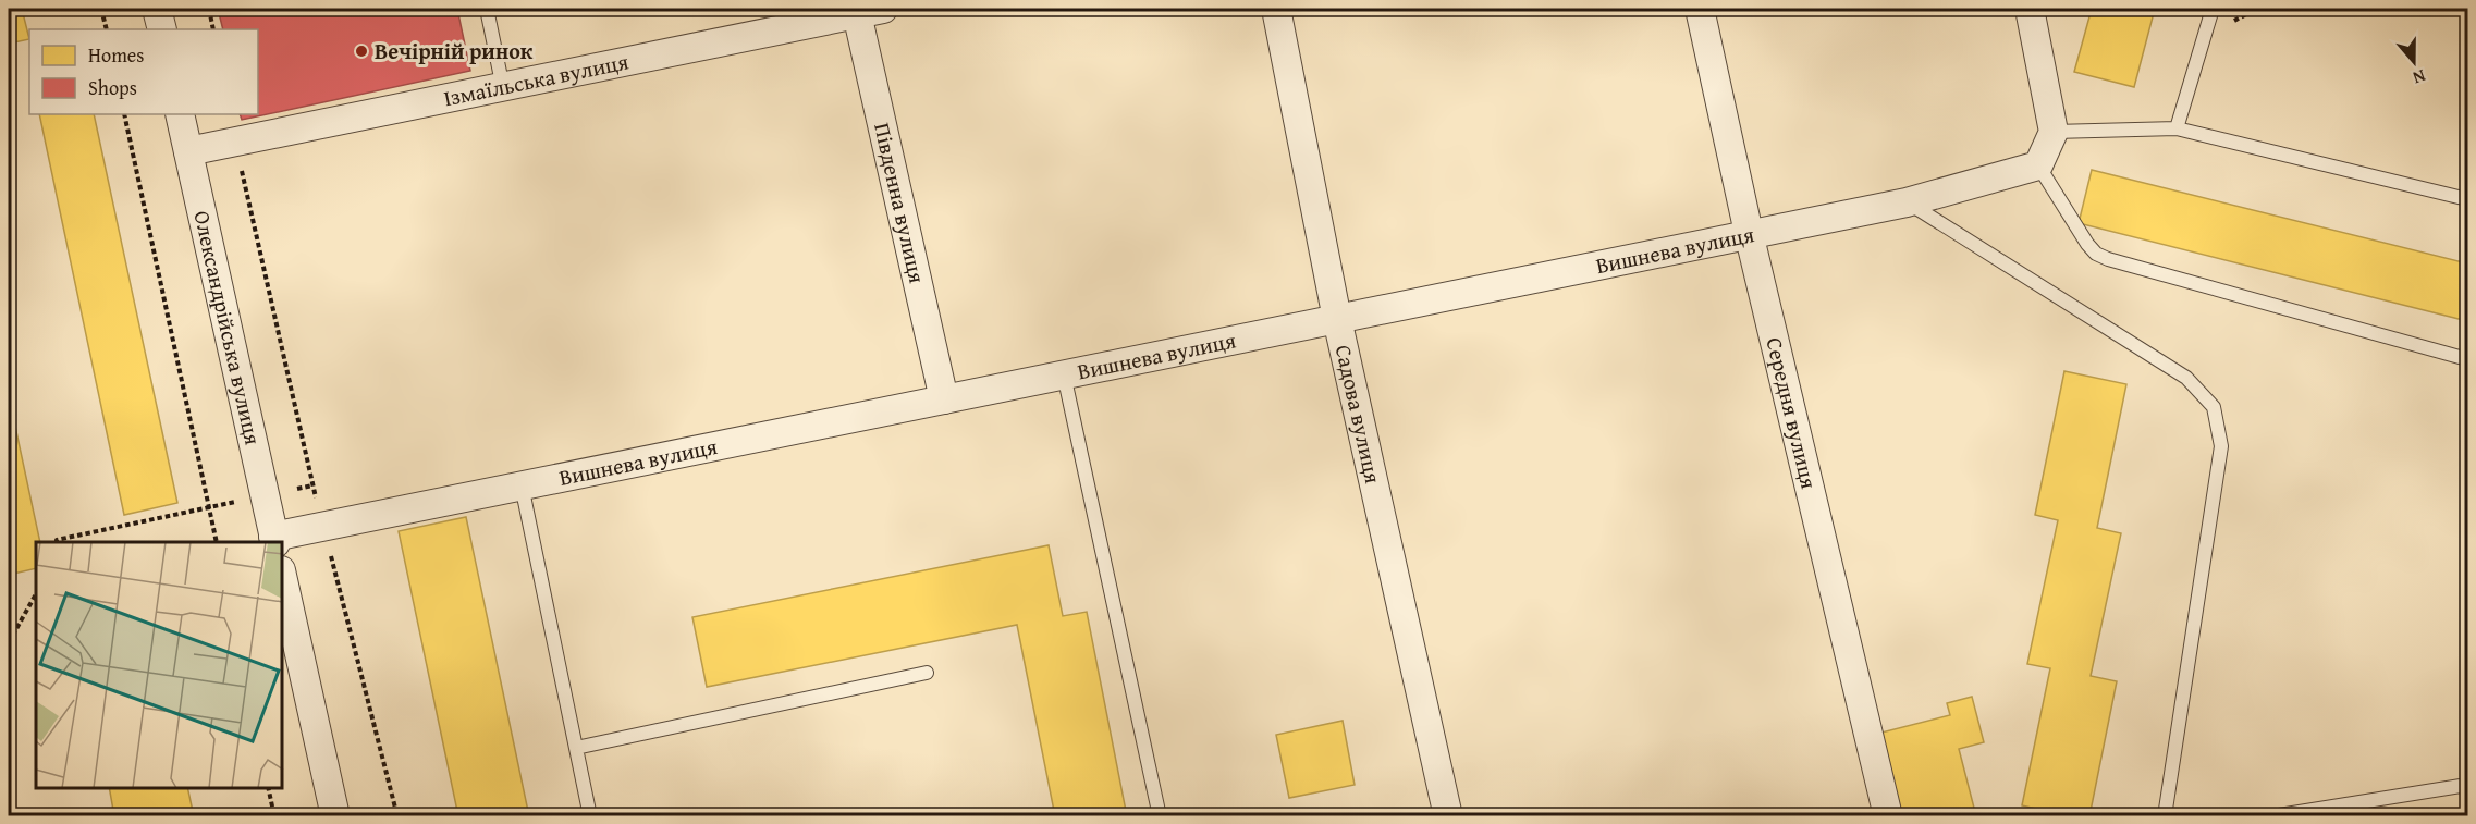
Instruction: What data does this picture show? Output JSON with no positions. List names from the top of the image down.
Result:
{
  "streets": {
    "street": [
      "Ізмаїльська вулиця",
      "Південна вулиця",
      "Вишнева вулиця",
      "Олександрійська вулиця",
      "Садова вулиця",
      "Середня вулиця"
    ]
  },
  "crossings": [
    ["Ізмаїльська вулиця", "Південна вулиця"],
    ["Ізмаїльська вулиця", "Олександрійська вулиця"],
    ["Південна вулиця", "Вишнева вулиця"],
    ["Вишнева вулиця", "Олександрійська вулиця"],
    ["Вишнева вулиця", "Садова вулиця"],
    ["Вишнева вулиця", "Середня вулиця"]
  ],
  "places": ["Вечірній ринок"],
  "legend": ["Homes", "Shops"],
  "north": "bottom"
}
